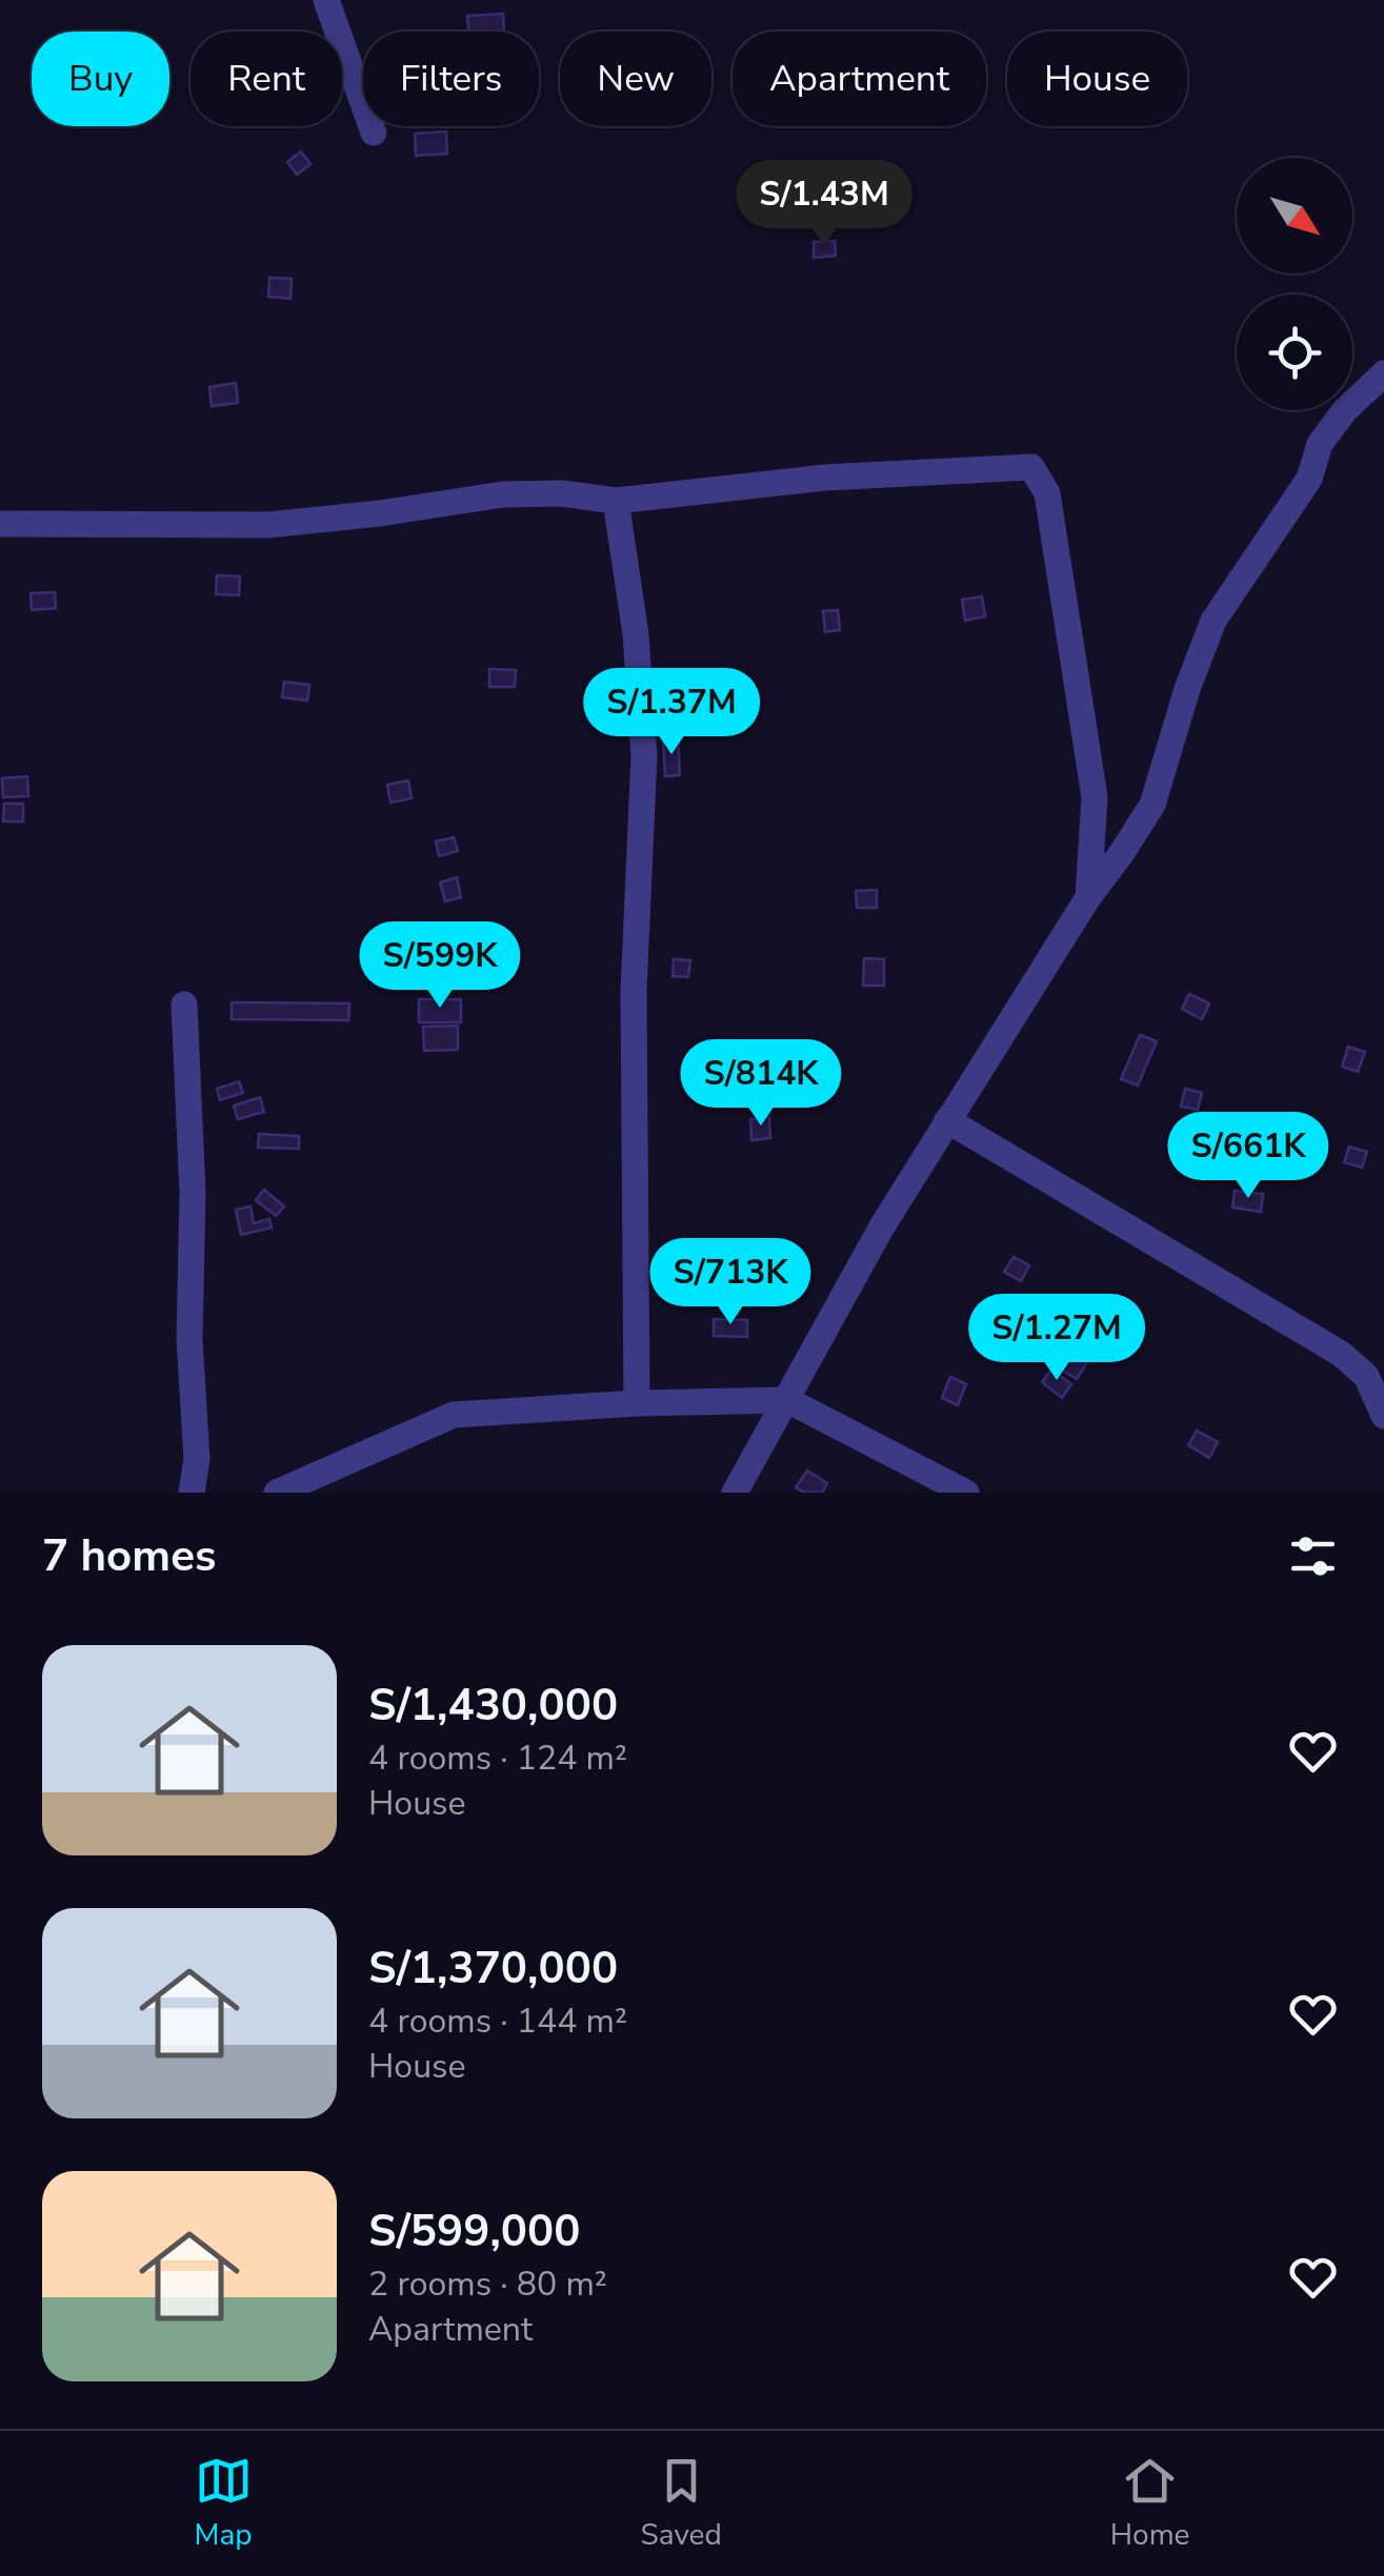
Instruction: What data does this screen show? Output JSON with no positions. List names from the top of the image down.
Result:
{
  "north": "bottom right",
  "page": {
    "chip": [
      "Buy",
      "Rent",
      "Filters",
      "New",
      "Apartment",
      "House"
    ],
    "price": [
      "S/1.43M",
      "S/1.37M",
      "S/599K",
      "S/814K",
      "S/661K",
      "S/713K",
      "S/1.27M"
    ],
    "heading": "7 homes",
    "list": [
      {
        "name": "S/1,430,000",
        "note": "4 rooms · 124 m² · House"
      },
      {
        "name": "S/1,370,000",
        "note": "4 rooms · 144 m² · House"
      },
      {
        "name": "S/599,000",
        "note": "2 rooms · 80 m² · Apartment"
      }
    ],
    "tabs": ["Map", "Saved", "Home"]
  }
}
